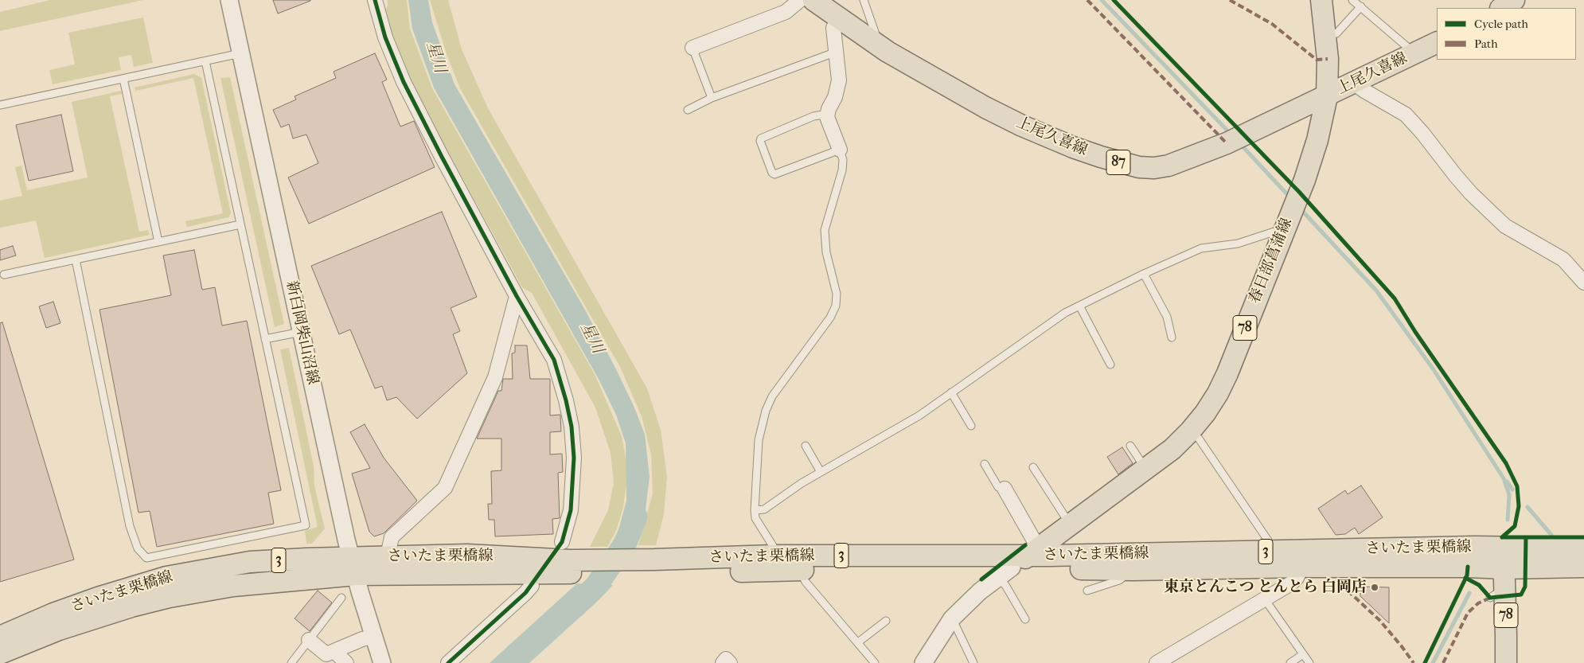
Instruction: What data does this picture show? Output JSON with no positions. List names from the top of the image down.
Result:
{
  "streets": {
    "main road": [
      "上尾久喜線",
      "87",
      "春日部菖蒲線",
      "78",
      "さいたま栗橋線",
      "3"
    ],
    "street": ["新白岡柴山沼線"]
  },
  "crossings": [
    ["上尾久喜線", "春日部菖蒲線"],
    ["春日部菖蒲線", "さいたま栗橋線"],
    ["78", "さいたま栗橋線"],
    ["新白岡柴山沼線", "さいたま栗橋線"]
  ],
  "water": ["星川"],
  "places": ["東京とんこつ とんとら 白岡店"],
  "legend": ["Cycle path", "Path"]
}
